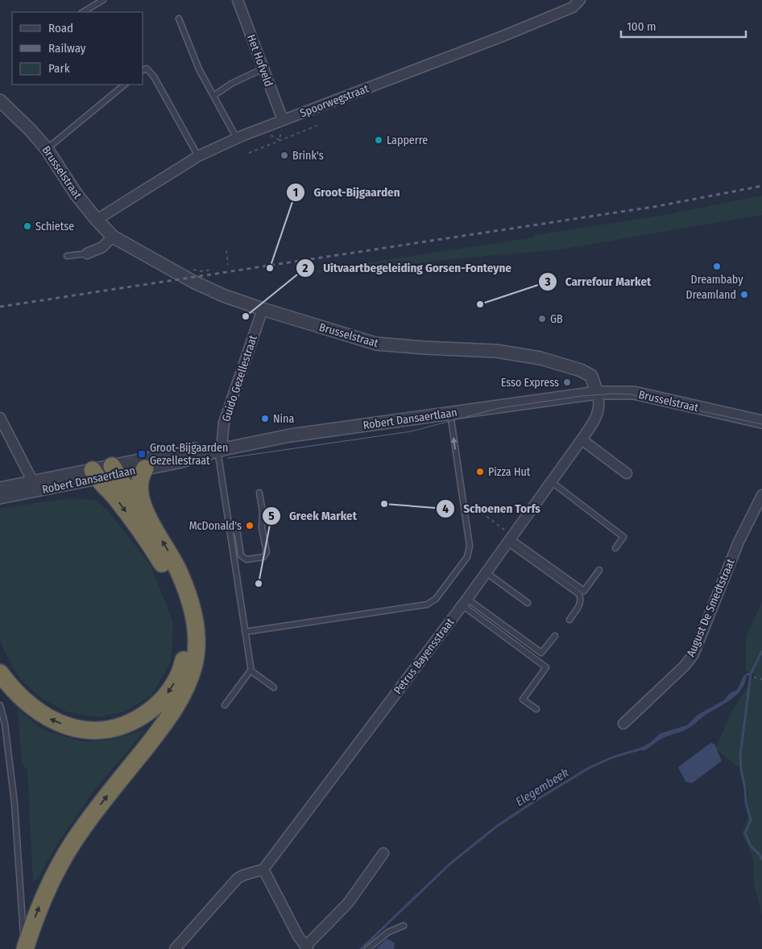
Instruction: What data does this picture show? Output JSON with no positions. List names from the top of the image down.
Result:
{
  "streets": {
    "street": [
      "Het Hofveld",
      "Spoorwegstraat",
      "Brusselstraat",
      "Guido Gezellestraat",
      "Robert Dansaertlaan",
      "August De Smedtstraat",
      "Petrus Bayensstraat"
    ]
  },
  "crossings": [
    ["Het Hofveld", "Spoorwegstraat"],
    ["Spoorwegstraat", "Brusselstraat"],
    ["Brusselstraat", "Guido Gezellestraat"],
    ["Brusselstraat", "Robert Dansaertlaan"],
    ["Brusselstraat", "Petrus Bayensstraat"],
    ["Guido Gezellestraat", "Robert Dansaertlaan"],
    ["Robert Dansaertlaan", "Petrus Bayensstraat"]
  ],
  "water": ["Elegembeek"],
  "places": {
    "other": [
      "Lapperre",
      "Brink's",
      "Schietse",
      "Dreambaby",
      "Groot-Bijgaarden",
      "Dreamland",
      "Carrefour Market",
      "Uitvaartbegeleiding Gorsen-Fonteyne",
      "GB",
      "Esso Express",
      "Nina",
      "Pizza Hut",
      "Schoenen Torfs",
      "McDonald's",
      "Greek Market"
    ],
    "transit": ["Groot-Bijgaarden Gezellestraat"]
  },
  "legend": ["Road", "Railway", "Park"],
  "scale_bar": "100 m"
}
